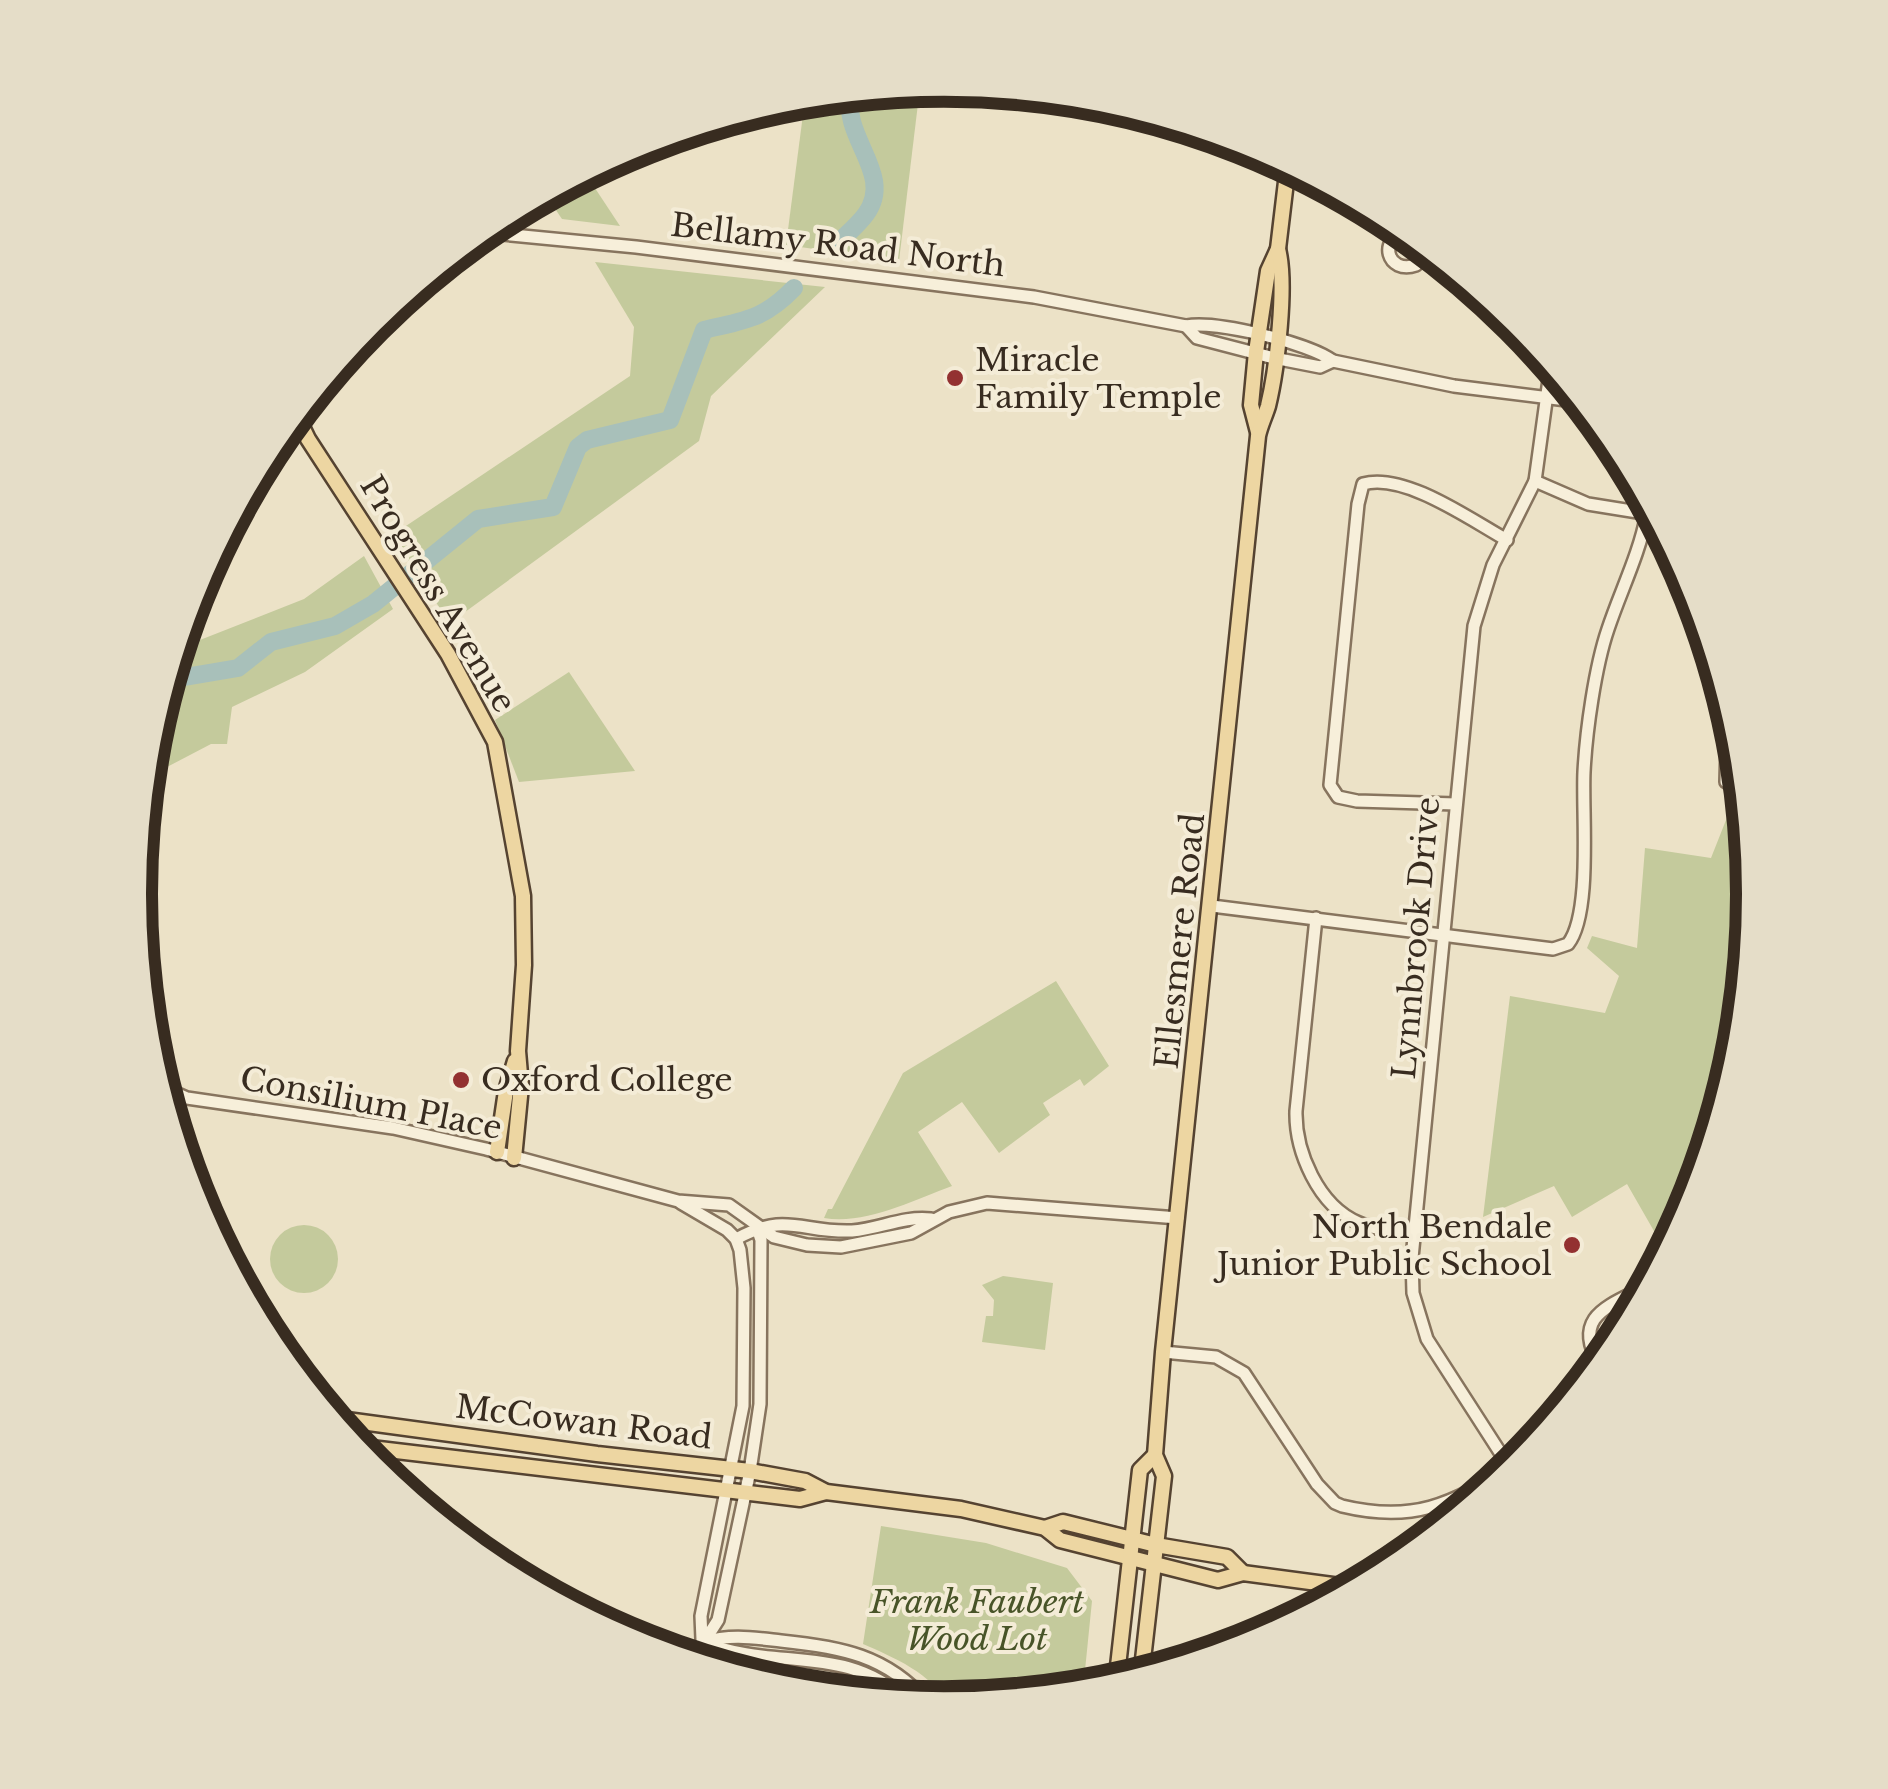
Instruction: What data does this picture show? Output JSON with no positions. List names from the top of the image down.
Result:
{
  "streets": {
    "main road": ["Progress Avenue", "Ellesmere Road", "McCowan Road"],
    "street": ["Bellamy Road North", "Lynnbrook Drive", "Consilium Place"]
  },
  "crossings": [
    ["Bellamy Road North", "Lynnbrook Drive"],
    ["Bellamy Road North", "Ellesmere Road"],
    ["Progress Avenue", "Consilium Place"],
    ["Ellesmere Road", "McCowan Road"]
  ],
  "parks": ["Frank Faubert Wood Lot"],
  "places": ["Miracle Family Temple", "Oxford College", "North Bendale Junior Public School"]
}
